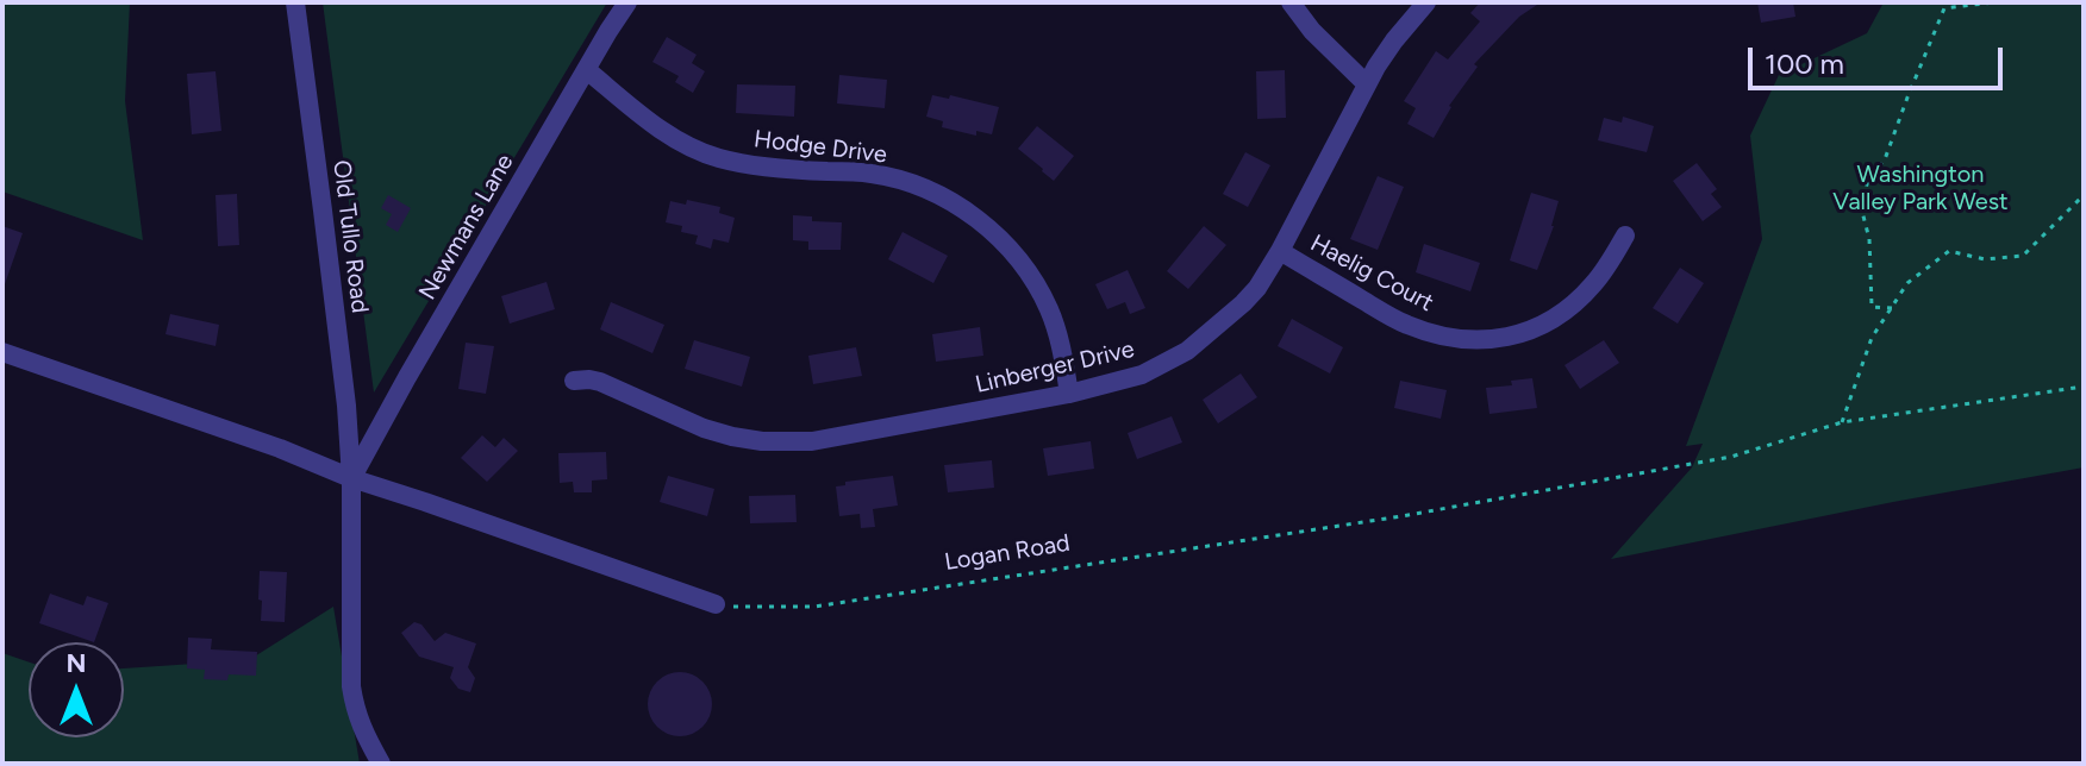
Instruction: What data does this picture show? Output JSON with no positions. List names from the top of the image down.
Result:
{
  "streets": {
    "street": [
      "Hodge Drive",
      "Newmans Lane",
      "Old Tullo Road",
      "Haelig Court",
      "Linberger Drive"
    ],
    "path": ["Logan Road"]
  },
  "crossings": [
    ["Hodge Drive", "Newmans Lane"],
    ["Hodge Drive", "Linberger Drive"],
    ["Newmans Lane", "Old Tullo Road"],
    ["Haelig Court", "Linberger Drive"]
  ],
  "parks": ["Washington Valley Park West"],
  "scale_bar": "100 m",
  "north": "top"
}
